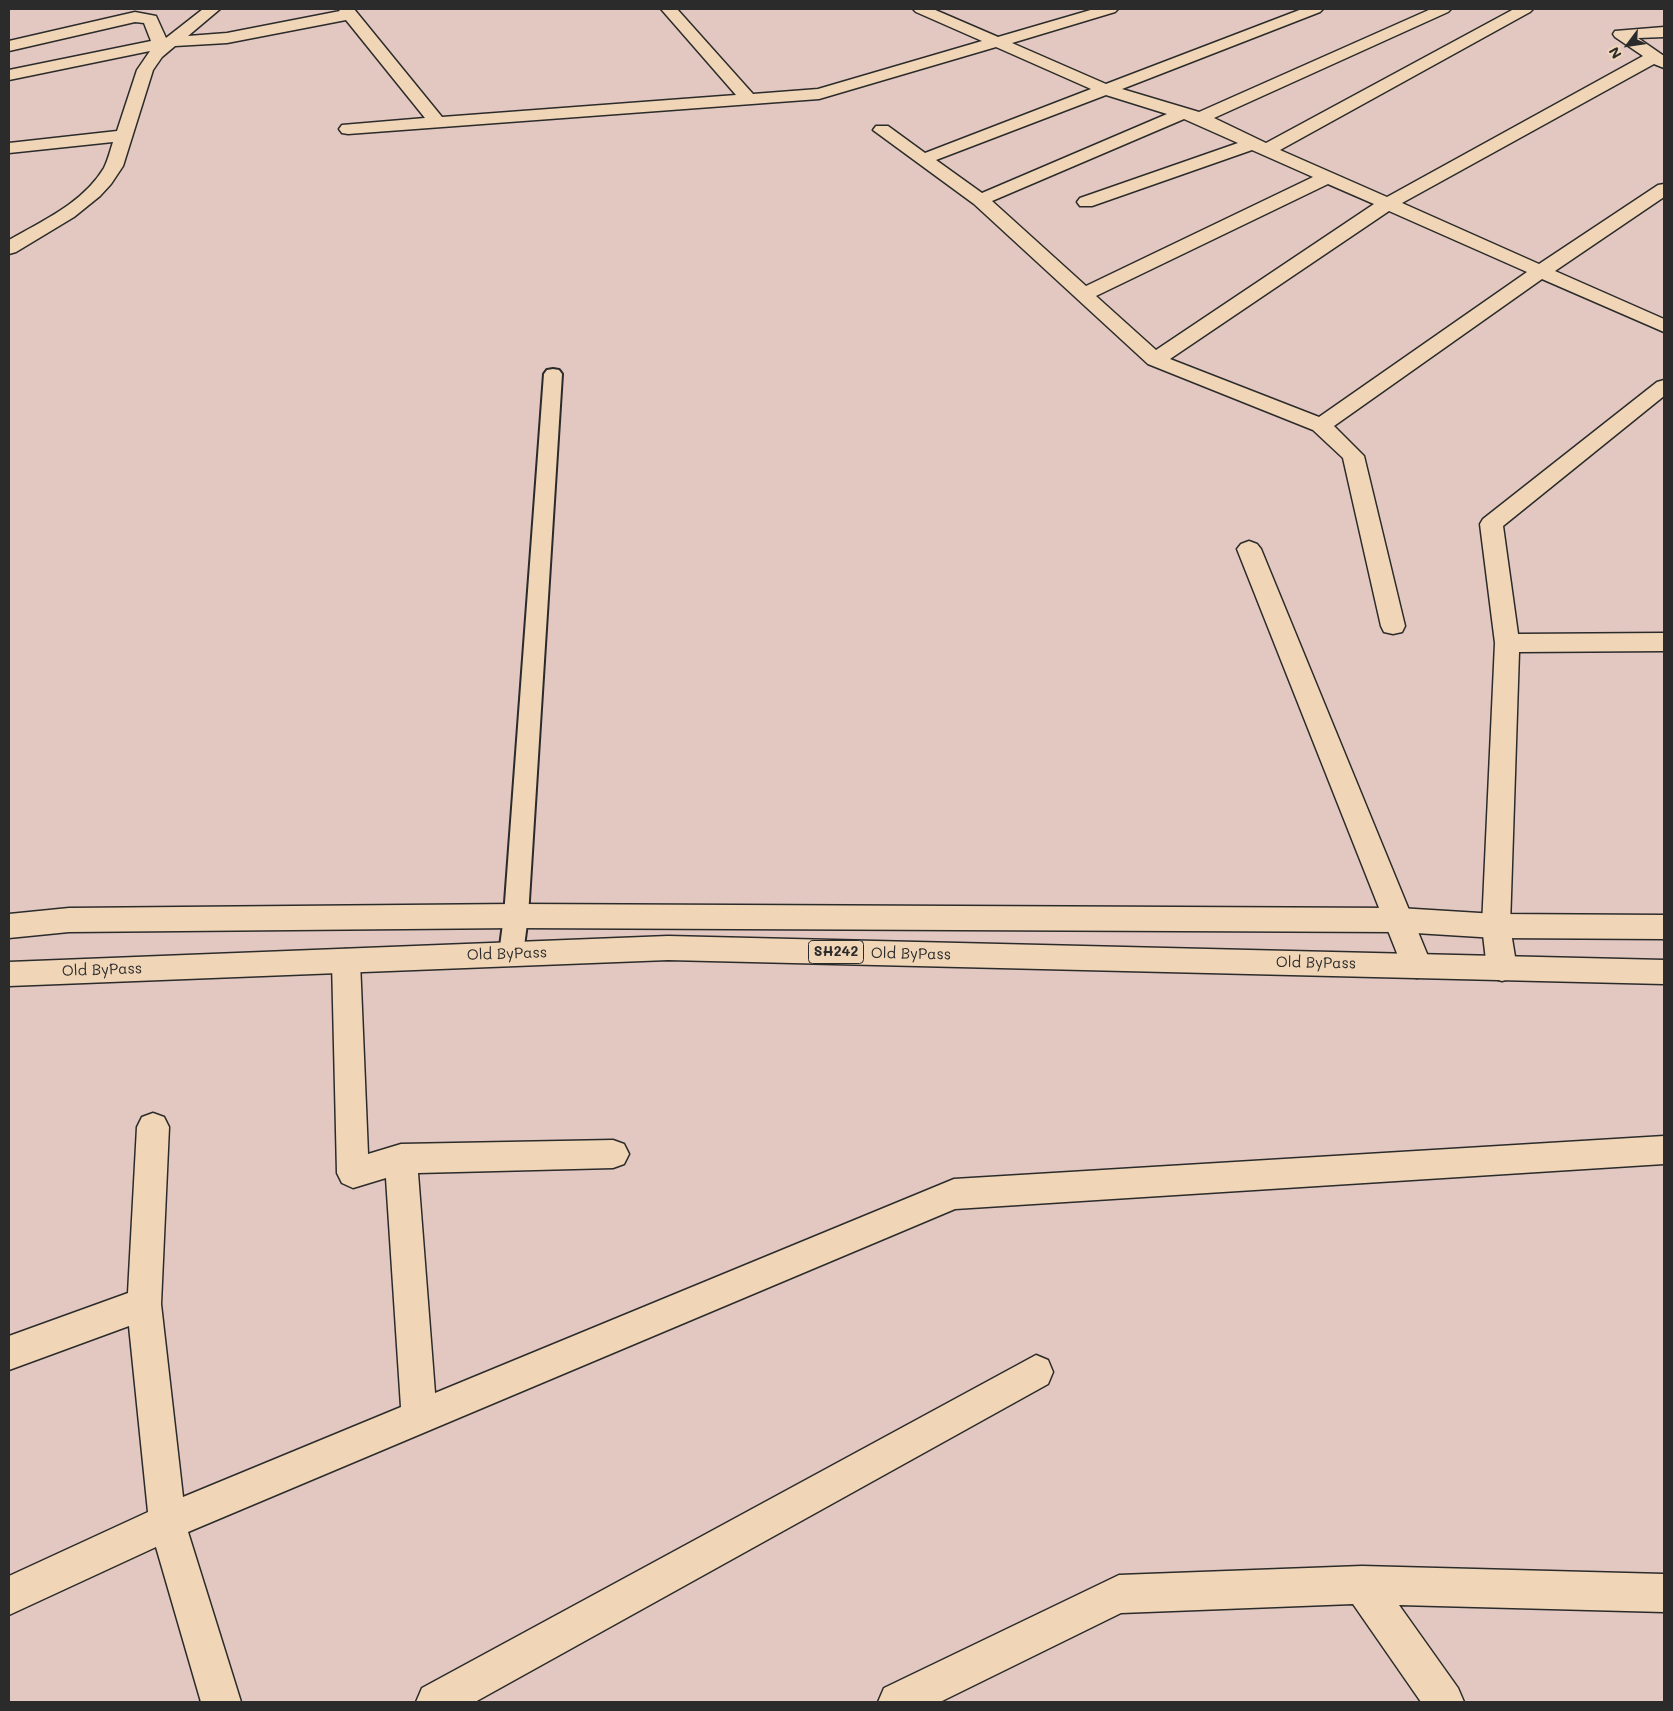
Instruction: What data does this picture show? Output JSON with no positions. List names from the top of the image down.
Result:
{
  "streets": {
    "street": ["SH242", "Old ByPass"]
  },
  "north": "bottom left"
}
